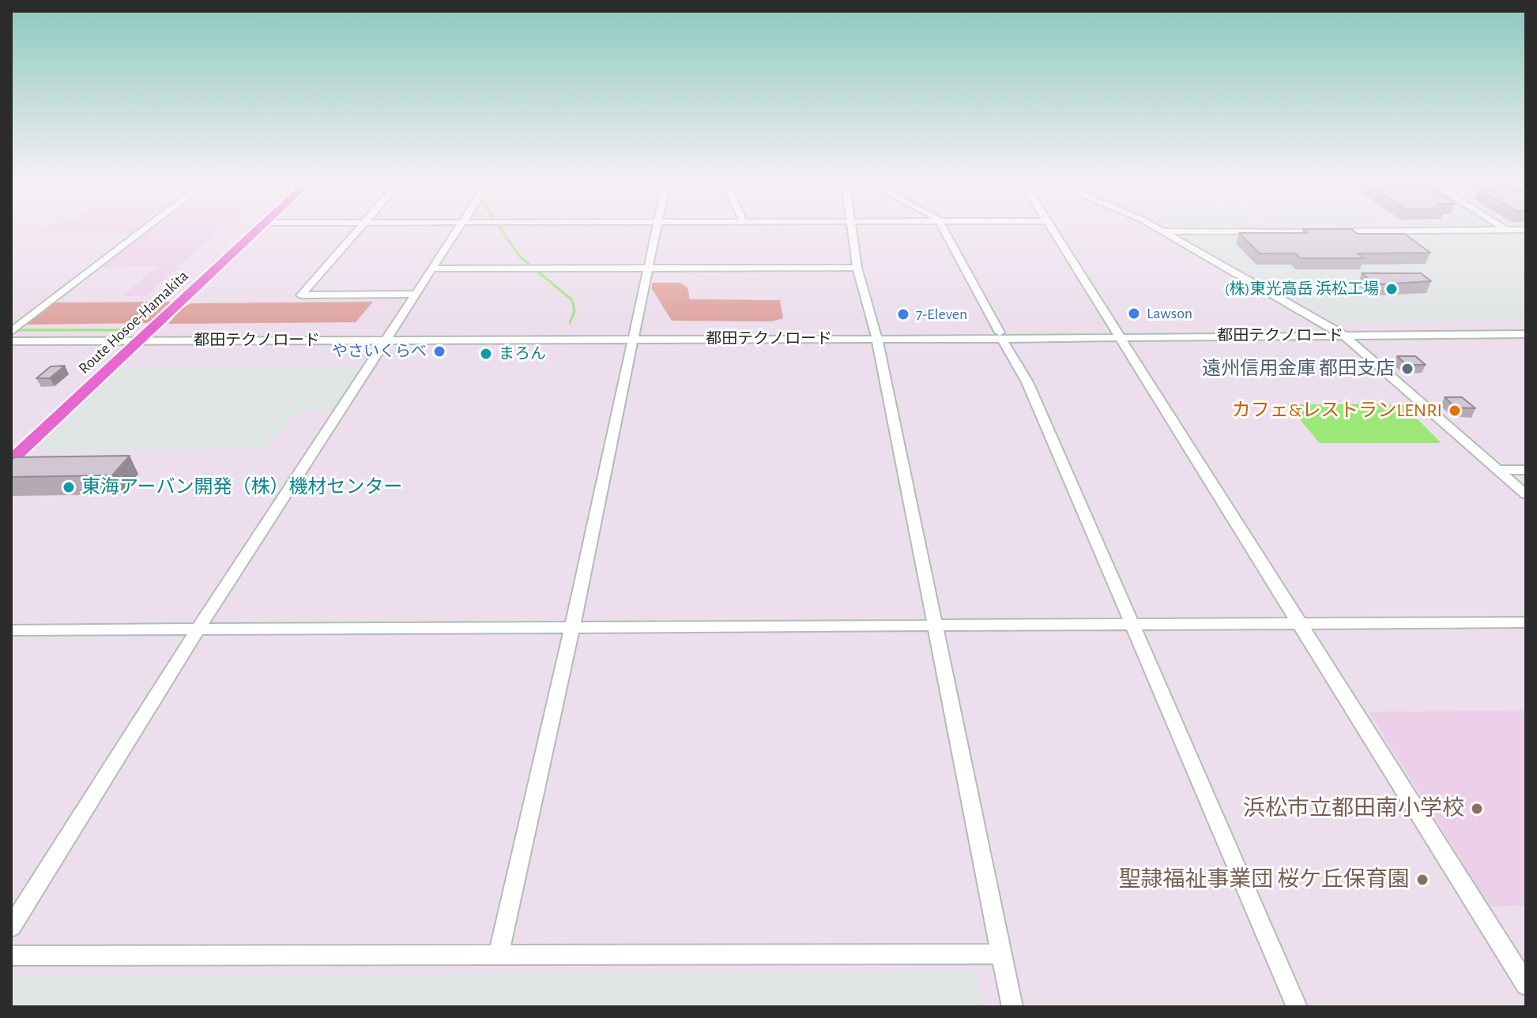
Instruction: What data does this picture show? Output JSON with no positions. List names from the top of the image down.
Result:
{
  "streets": {
    "main road": ["Route Hosoe-Hamakita"],
    "street": ["都田テクノロード"]
  },
  "crossings": [
    ["Route Hosoe-Hamakita", "都田テクノロード"]
  ],
  "places": [
    "(株)東光高岳 浜松工場",
    "Lawson",
    "7-Eleven",
    "やさいくらべ",
    "まろん",
    "遠州信用金庫 都田支店",
    "カフェ&レストランLENRI",
    "東海アーバン開発（株）機材センター",
    "浜松市立都田南小学校",
    "聖隷福祉事業団 桜ケ丘保育園"
  ]
}
